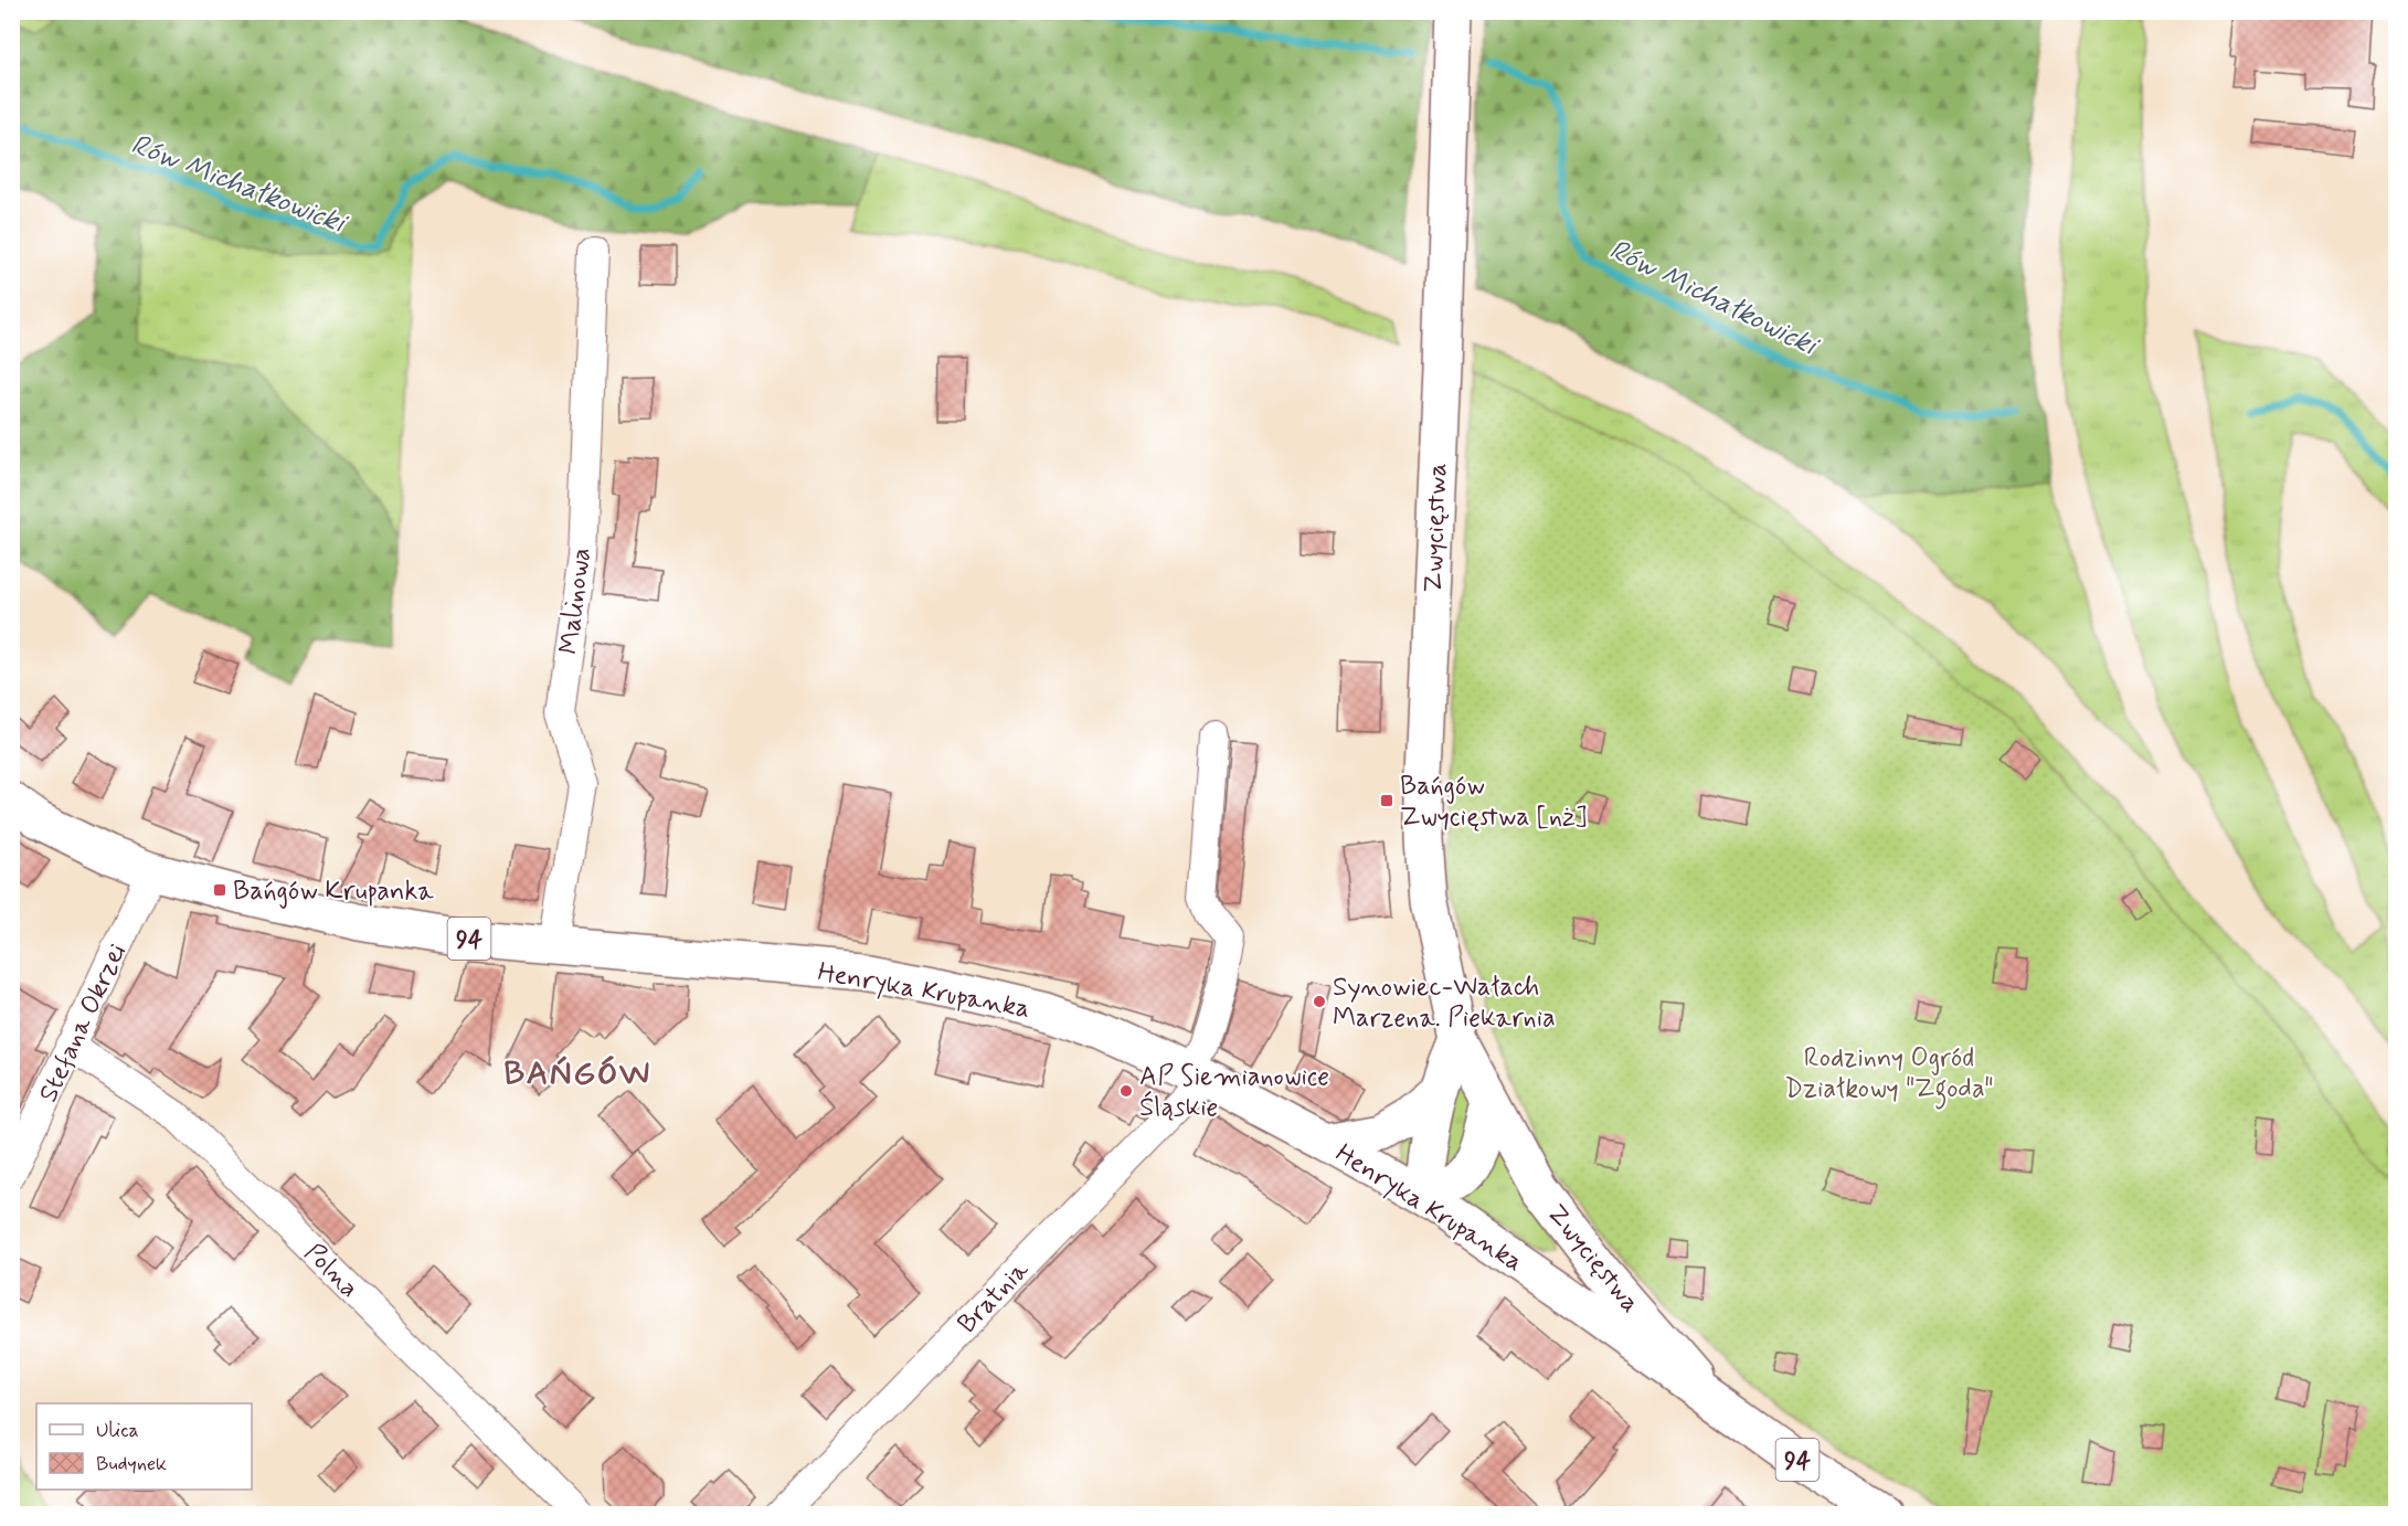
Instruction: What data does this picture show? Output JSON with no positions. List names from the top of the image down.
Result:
{
  "streets": {
    "main road": ["Zwycięstwa", "94", "Henryka Krupanka"],
    "street": [
      "Malinowa",
      "Stefana Okrzei",
      "Polna",
      "Bratnia"
    ]
  },
  "crossings": [
    ["Zwycięstwa", "94"],
    ["Zwycięstwa", "Henryka Krupanka"],
    ["Malinowa", "Henryka Krupanka"],
    ["94", "Henryka Krupanka"],
    ["Henryka Krupanka", "Stefana Okrzei"],
    ["Henryka Krupanka", "Bratnia"],
    ["Stefana Okrzei", "Polna"]
  ],
  "districts": ["BAŃGÓW"],
  "water": ["Rów Michałkowicki"],
  "parks": ["Rodzinny Ogród Działkowy \"Zgoda\""],
  "places": {
    "transit": ["Bańgów Zwycięstwa [nż]", "Bańgów Krupanka"],
    "other": ["Synowiec-Wałach Marzena. Piekarnia", "AP Siemianowice Śląskie"]
  },
  "legend": ["Ulica", "Budynek"]
}
